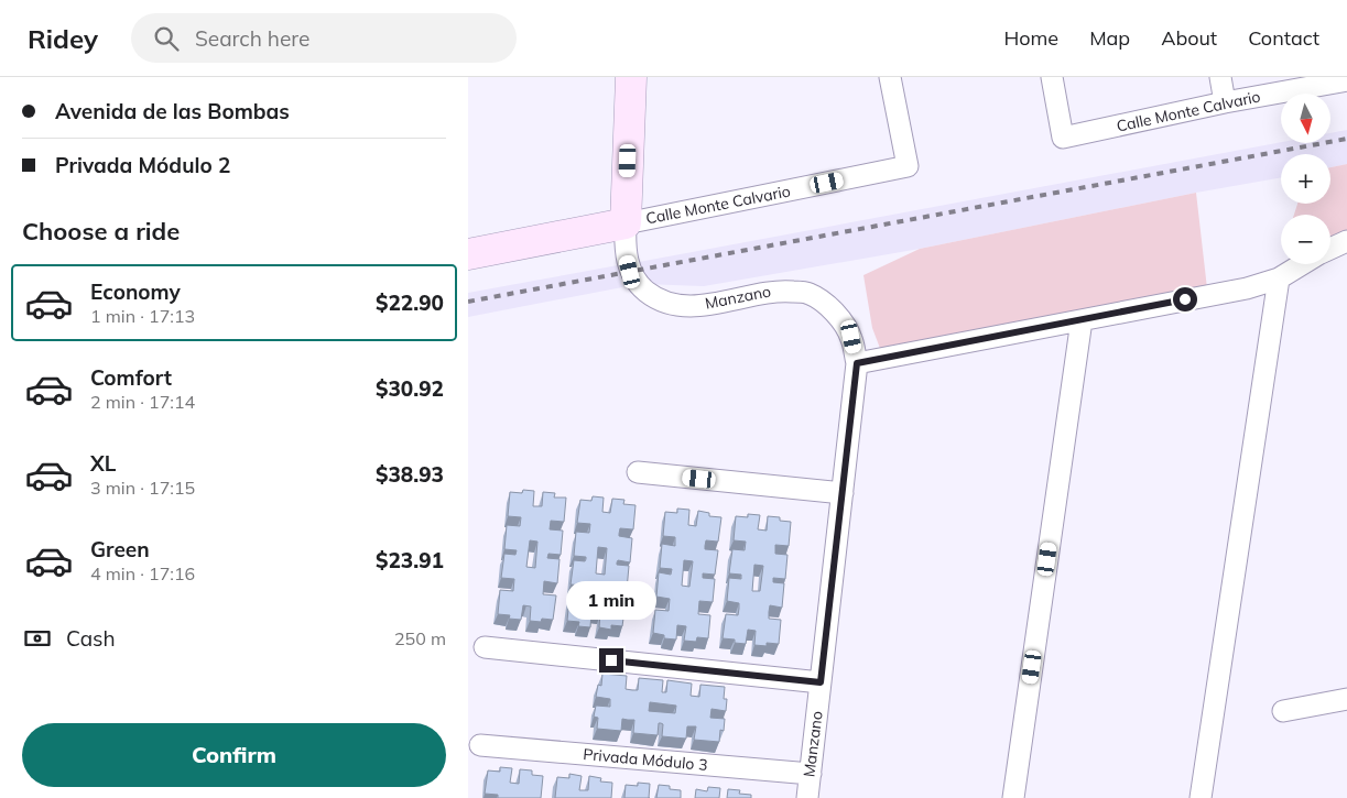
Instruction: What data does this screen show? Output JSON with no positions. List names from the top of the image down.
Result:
{
  "streets": {
    "street": ["Calle Monte Calvario", "Manzano", "Privada Módulo 3"]
  },
  "crossings": [
    ["Calle Monte Calvario", "Manzano"],
    ["Manzano", "Privada Módulo 3"]
  ],
  "north": "bottom",
  "page": {
    "header": "Ridey",
    "search": "Search here",
    "nav": [
      "Home",
      "Map",
      "About",
      "Contact"
    ],
    "banner": ["Avenida de las Bombas", "Privada Módulo 2"],
    "map_buttons": ["+", "−"],
    "heading": "Choose a ride",
    "list": [
      {
        "name": "Economy",
        "note": "1 min · 17:13",
        "value": "$22.90"
      },
      {
        "name": "Comfort",
        "note": "2 min · 17:14",
        "value": "$30.92"
      },
      {
        "name": "XL",
        "note": "3 min · 17:15",
        "value": "$38.93"
      },
      {
        "name": "Green",
        "note": "4 min · 17:16",
        "value": "$23.91"
      }
    ],
    "bubble": "1 min",
    "pay": ["Cash", "250 m"],
    "buttons": "Confirm"
  }
}
